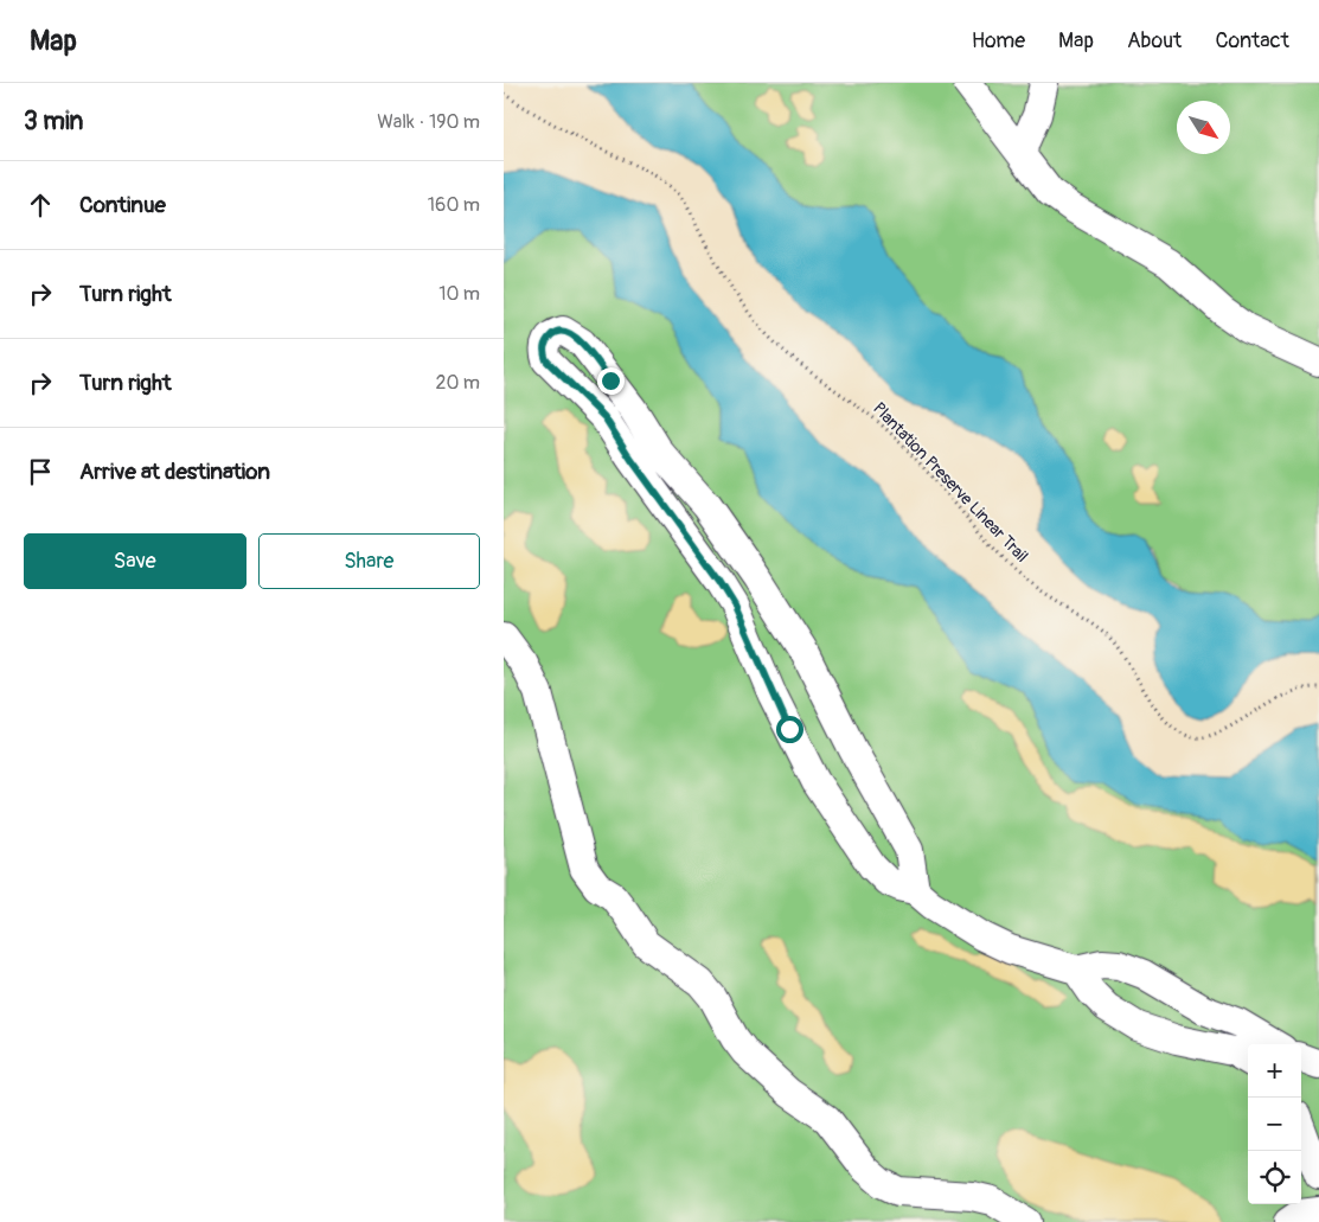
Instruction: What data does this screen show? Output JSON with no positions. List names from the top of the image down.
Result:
{
  "streets": {
    "path": ["Plantation Preserve Linear Trail"]
  },
  "north": "bottom right",
  "page": {
    "header": "Map",
    "nav": [
      "Home",
      "Map",
      "About",
      "Contact"
    ],
    "heading": ["3 min", "Walk · 190 m"],
    "list": [
      ["Continue", "160 m"],
      ["Turn right", "10 m"],
      ["Turn right", "20 m"],
      "Arrive at destination"
    ],
    "buttons": ["Save", "Share"],
    "map_buttons": ["+", "−"]
  }
}
